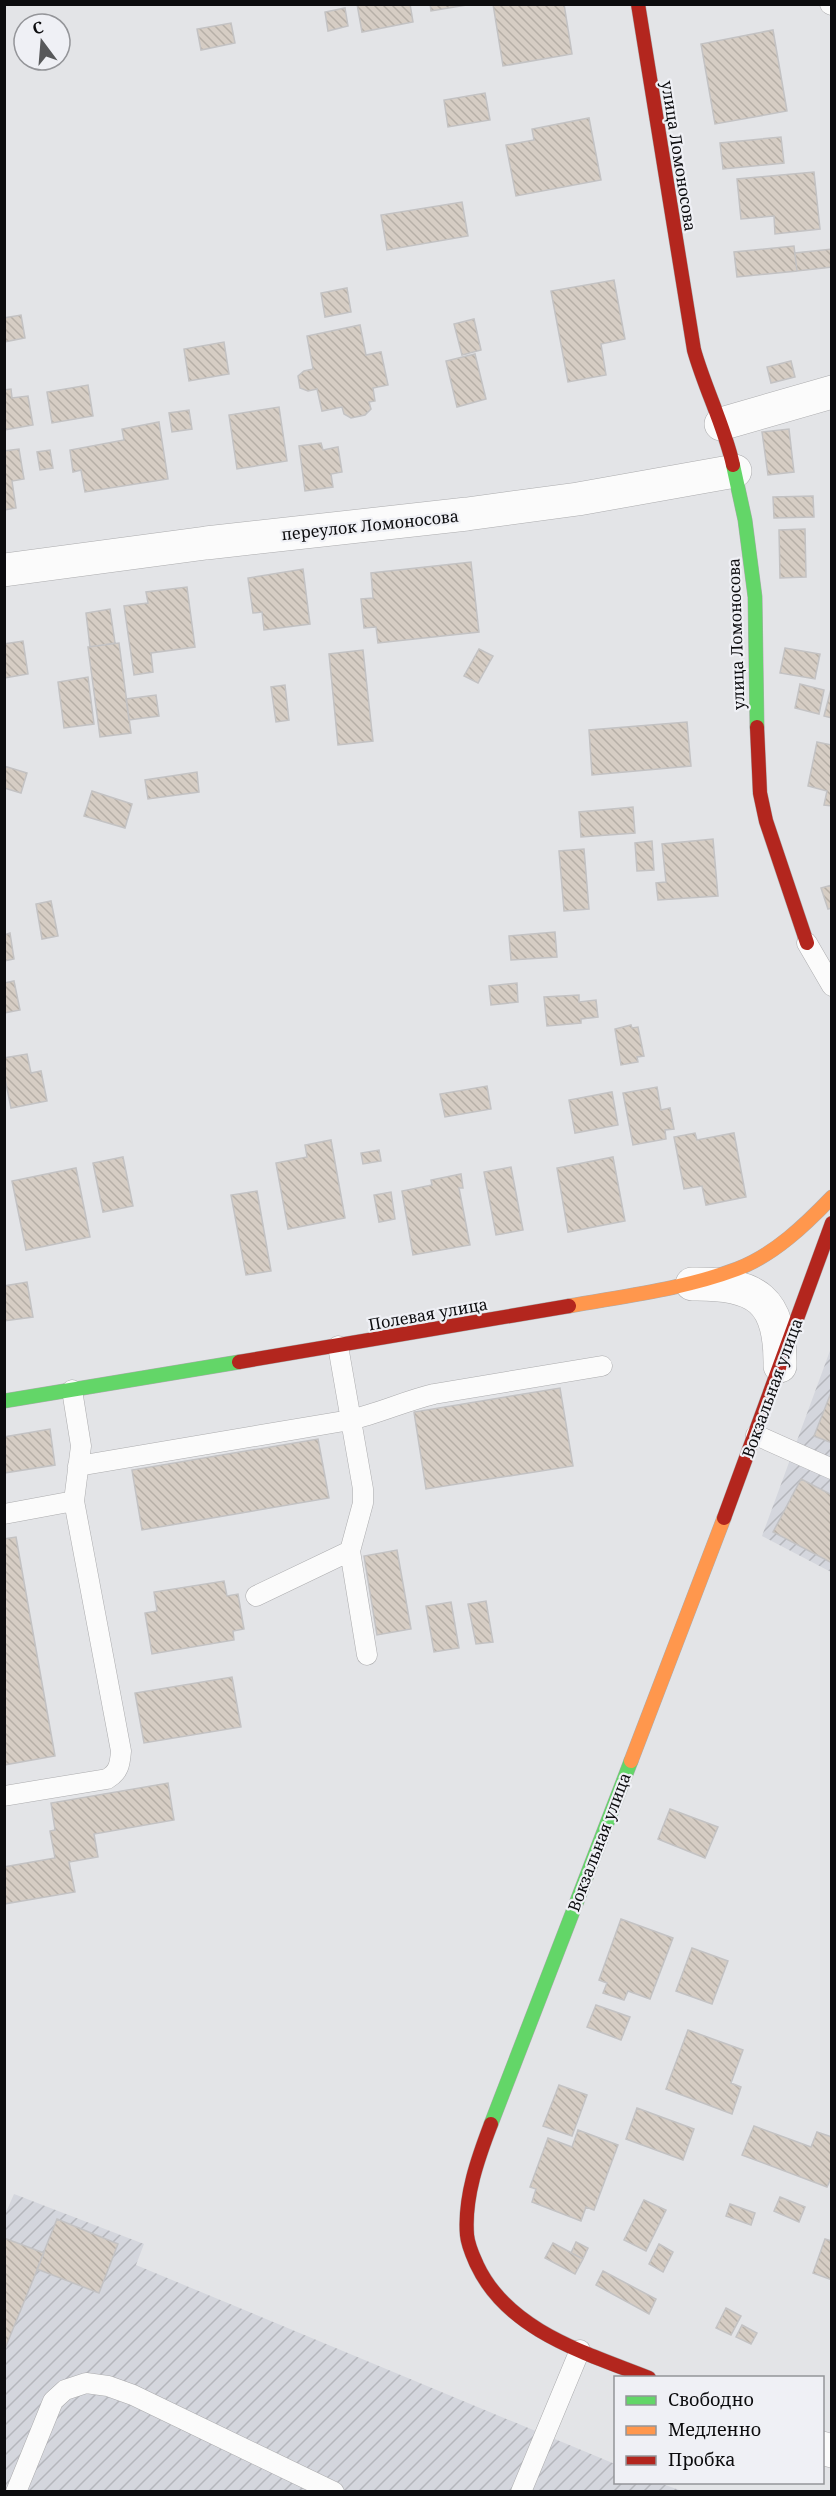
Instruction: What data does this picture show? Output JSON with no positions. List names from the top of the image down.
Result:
{
  "streets": {
    "street": [
      "улица Ломоносова",
      "переулок Ломоносова",
      "Полевая улица",
      "Вокзальная улица"
    ]
  },
  "crossings": [
    ["улица Ломоносова", "переулок Ломоносова"]
  ],
  "legend": ["Свободно", "Медленно", "Пробка"],
  "north": "top"
}
